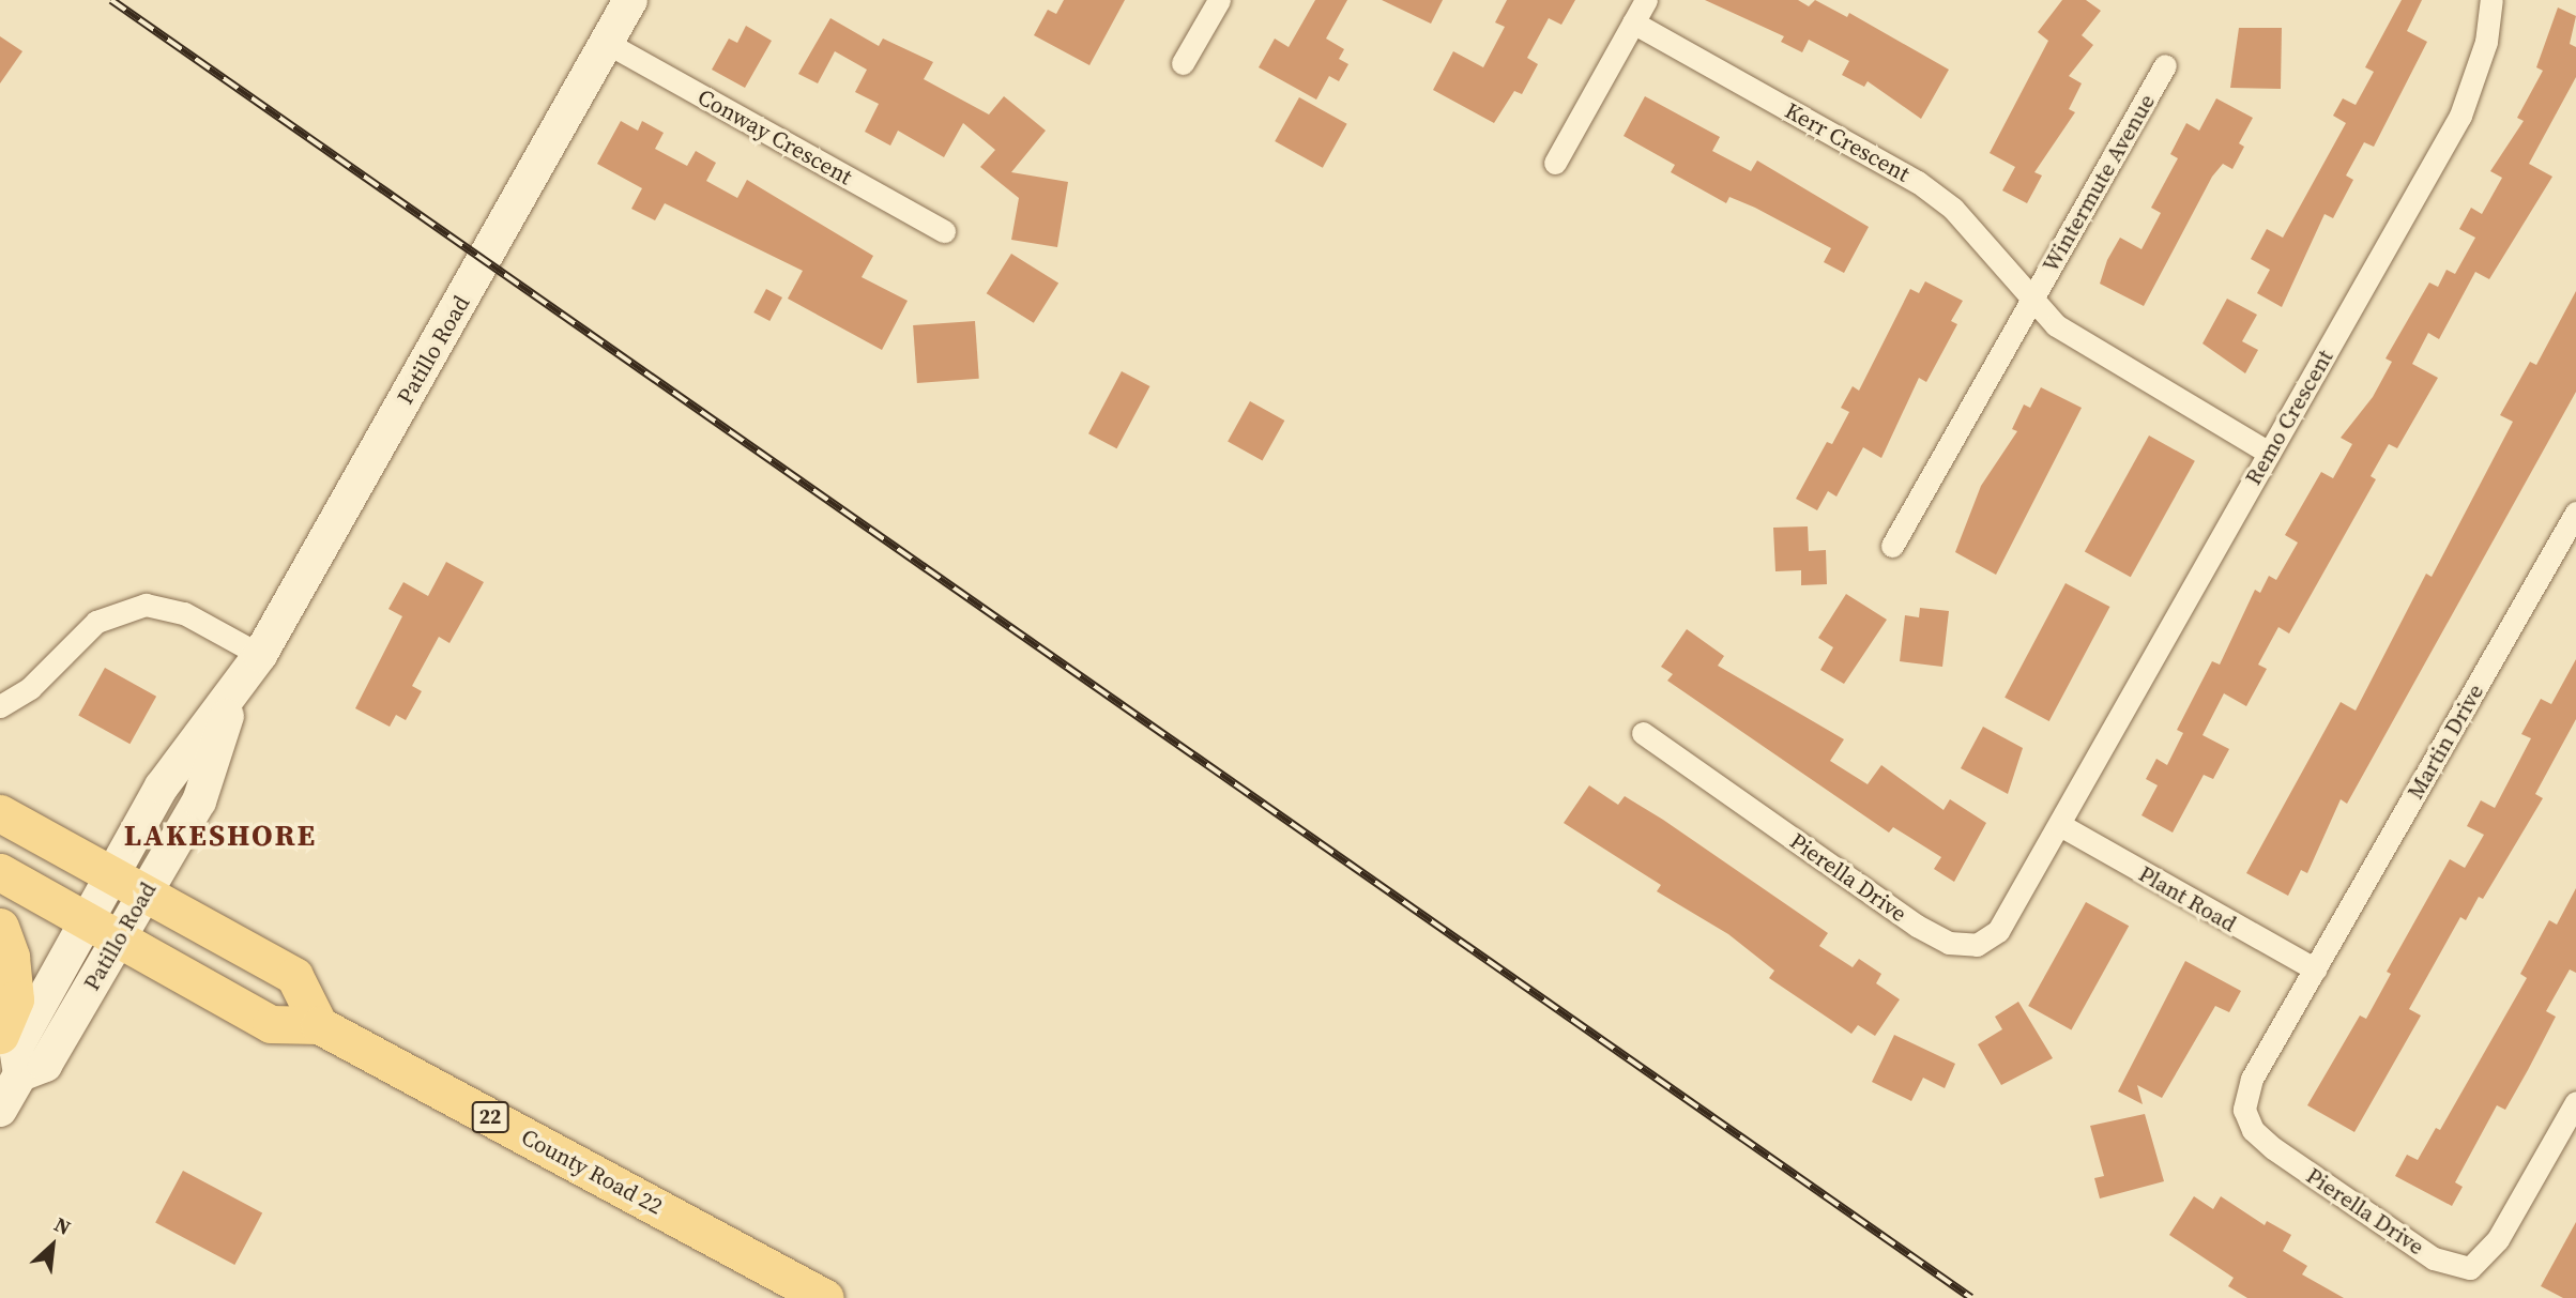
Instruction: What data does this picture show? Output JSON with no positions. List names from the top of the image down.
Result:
{
  "streets": {
    "main road": ["22", "County Road 22"],
    "street": [
      "Conway Crescent",
      "Kerr Crescent",
      "Wintermute Avenue",
      "Patillo Road",
      "Remo Crescent",
      "Martin Drive",
      "Pierella Drive",
      "Plant Road"
    ]
  },
  "crossings": [
    ["Conway Crescent", "Patillo Road"],
    ["Kerr Crescent", "Wintermute Avenue"],
    ["Patillo Road", "County Road 22"],
    ["Remo Crescent", "Pierella Drive"],
    ["Remo Crescent", "Plant Road"],
    ["Martin Drive", "Pierella Drive"],
    ["Martin Drive", "Plant Road"],
    ["Pierella Drive", "Plant Road"]
  ],
  "districts": ["LAKESHORE"],
  "north": "top right"
}
